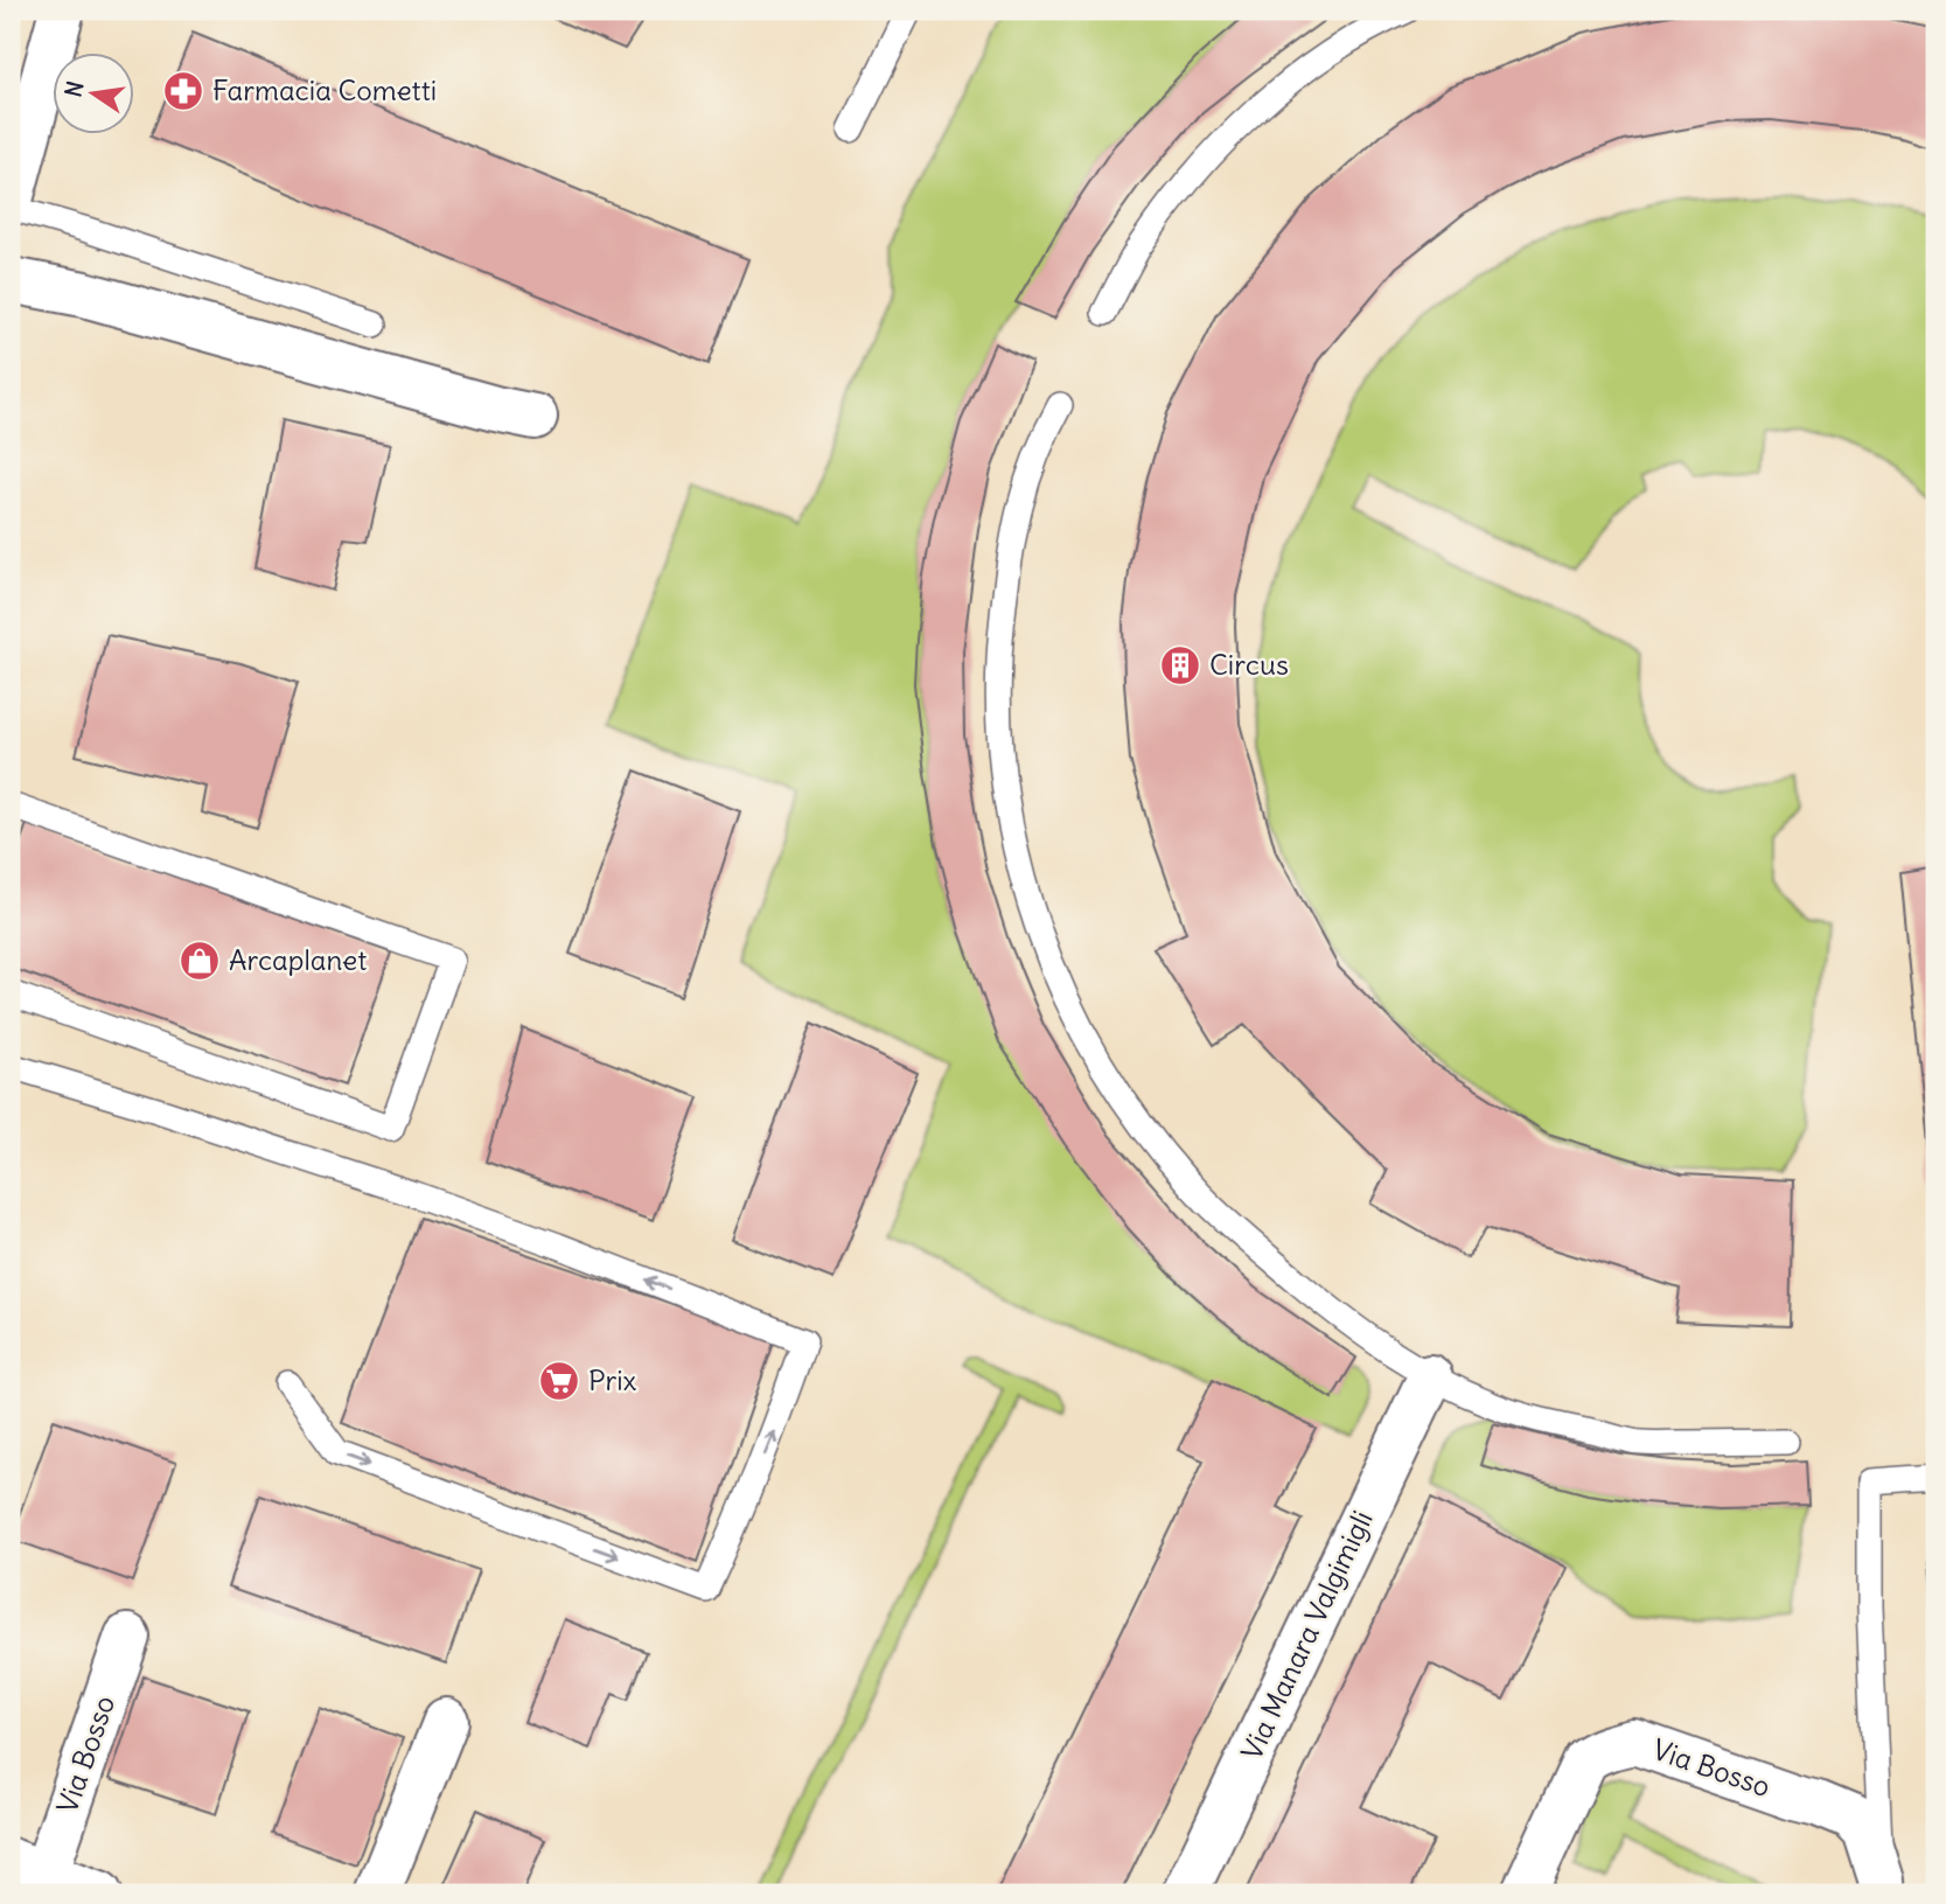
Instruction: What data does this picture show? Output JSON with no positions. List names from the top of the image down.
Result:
{
  "streets": {
    "street": ["Via Manara Valgimigli", "Via Bosso"]
  },
  "places": {
    "pharmacy": ["Farmacia Cometti"],
    "building": ["Circus"],
    "shop": ["Arcaplanet"],
    "supermarket": ["Prix"]
  },
  "north": "left"
}
